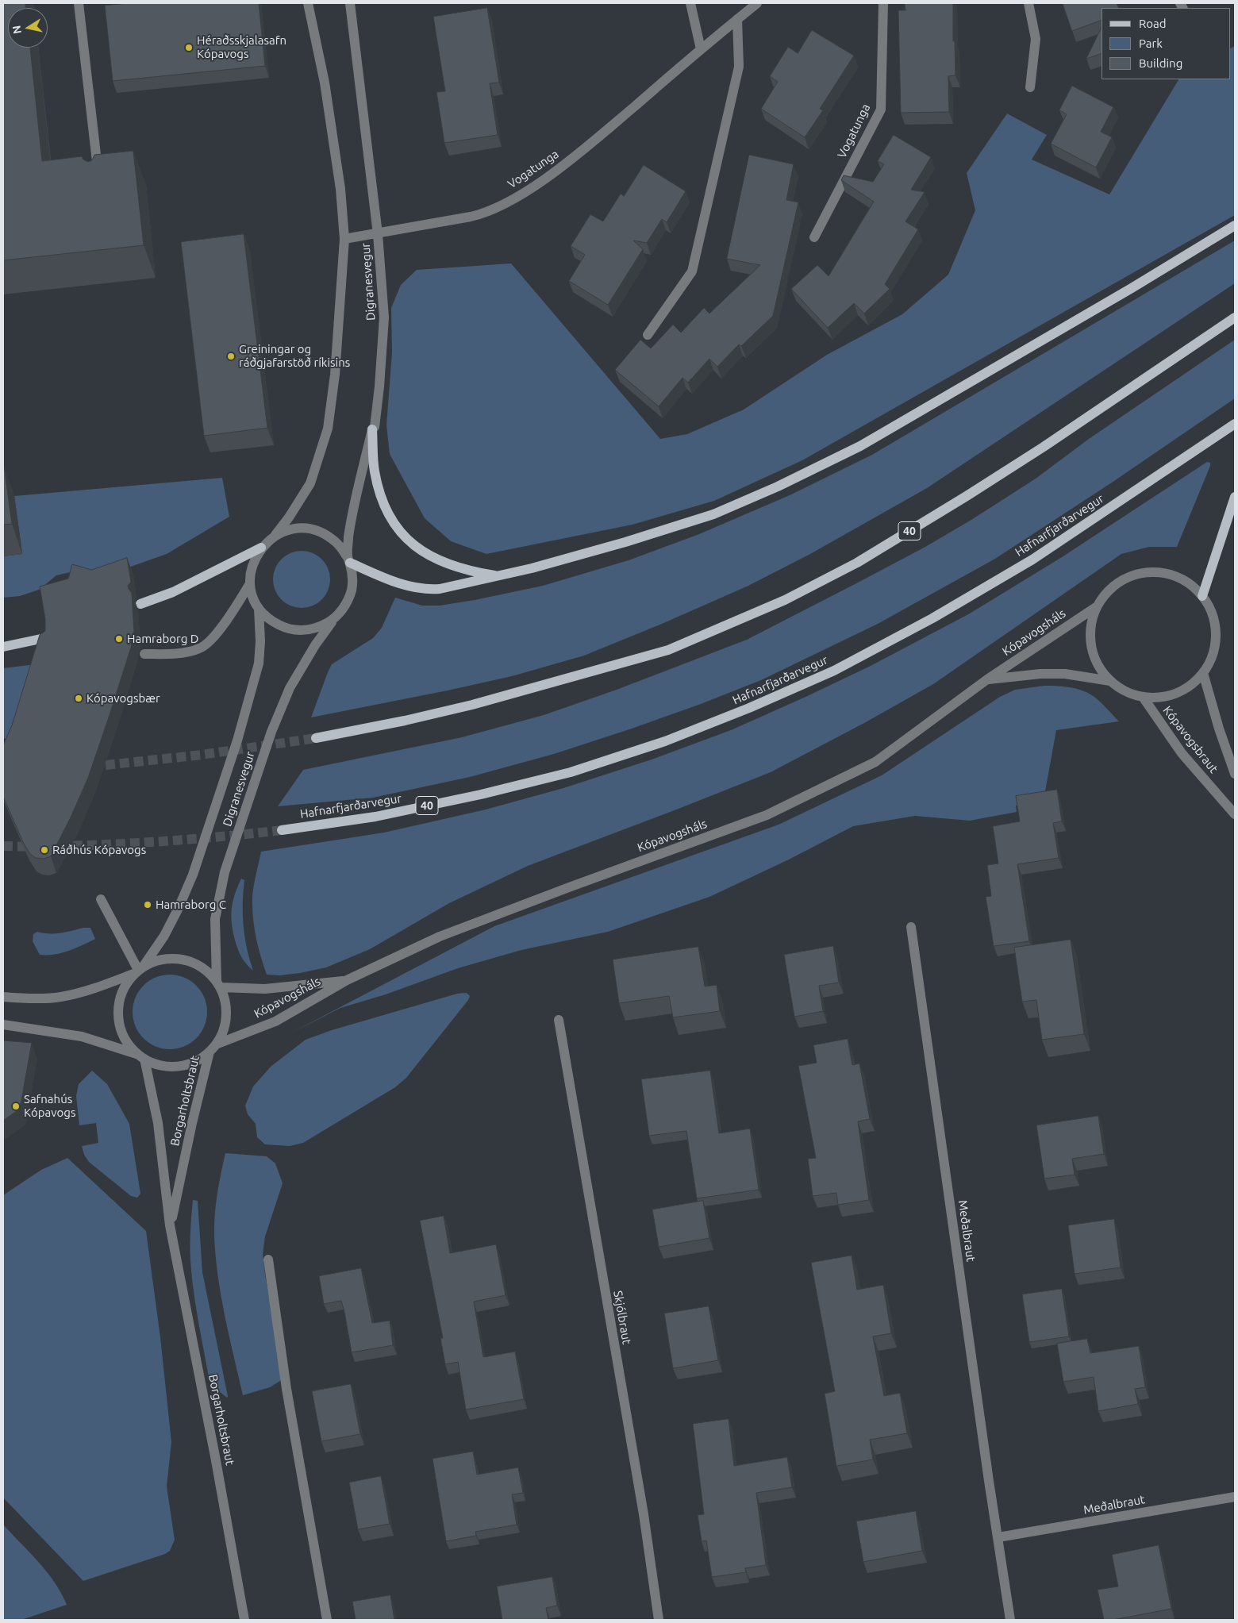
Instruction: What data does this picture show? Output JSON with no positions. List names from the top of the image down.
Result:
{
  "streets": {
    "main road": ["Hafnarfjarðarvegur", "40"],
    "street": [
      "Vogatunga",
      "Digranesvegur",
      "Kópavogsháls",
      "Kópavogsbraut",
      "Borgarholtsbraut",
      "Meðalbraut",
      "Skjólbraut"
    ]
  },
  "crossings": [
    ["Vogatunga", "Digranesvegur"],
    ["Digranesvegur", "Kópavogsháls"],
    ["Digranesvegur", "Borgarholtsbraut"],
    ["Kópavogsháls", "Kópavogsbraut"],
    ["Kópavogsháls", "Borgarholtsbraut"]
  ],
  "places": [
    "Héraðsskjalasafn Kópavogs",
    "Greiningar og ráðgjafarstöð ríkisins",
    "Hamraborg D",
    "Kópavogsbær",
    "Ráðhús Kópavogs",
    "Hamraborg C",
    "Safnahús Kópavogs"
  ],
  "legend": ["Road", "Park", "Building"],
  "north": "left"
}
